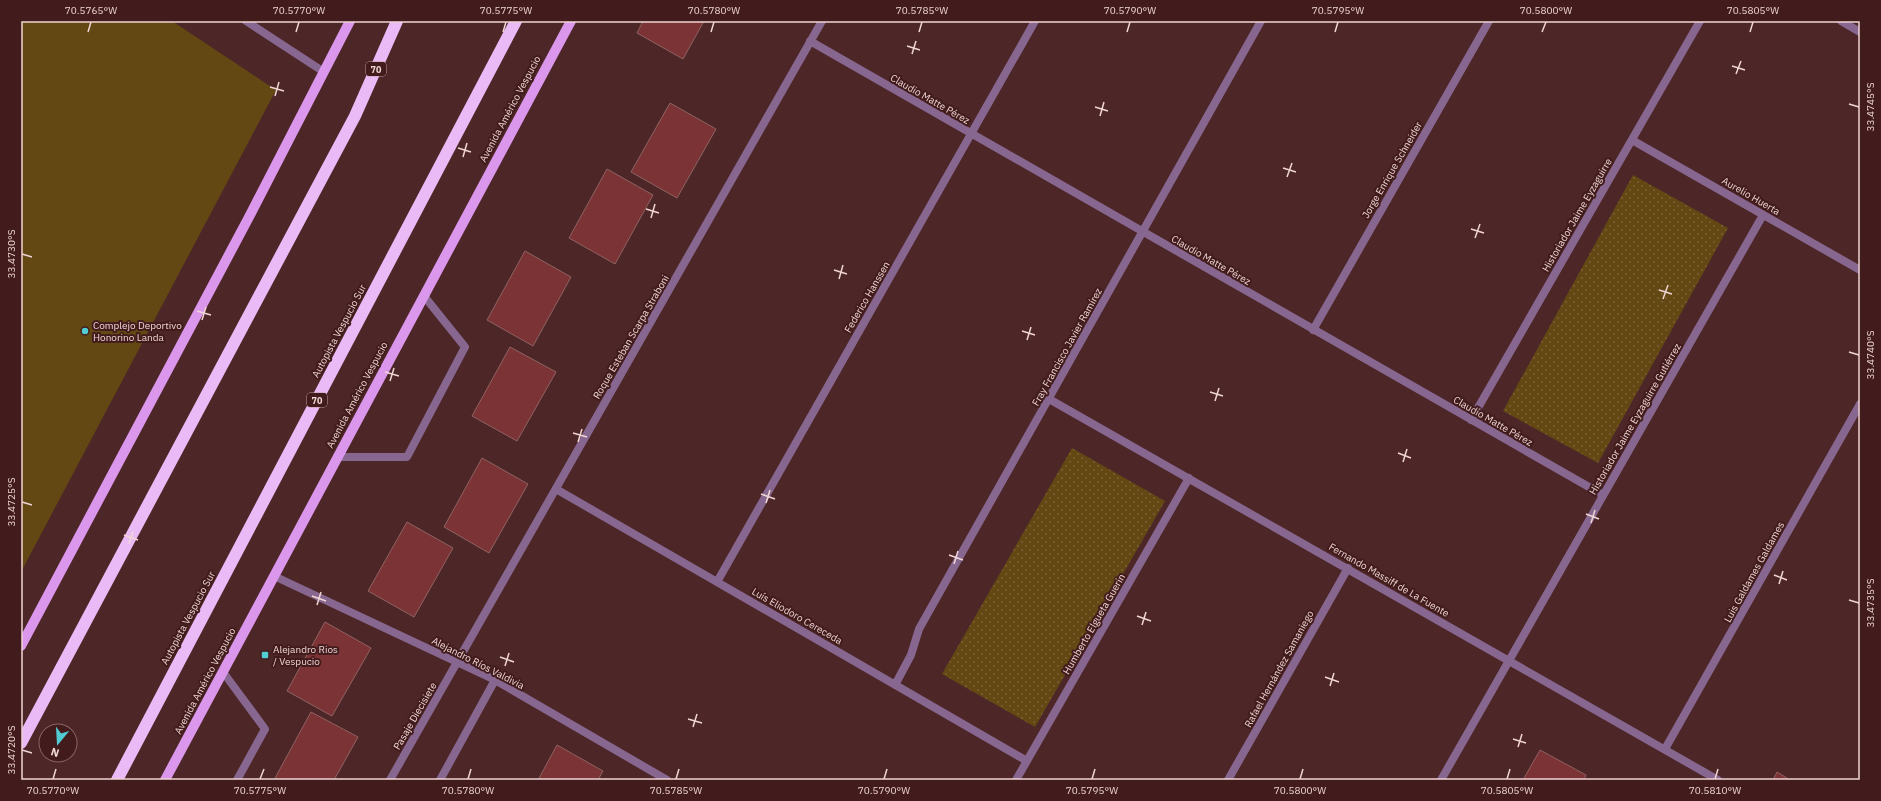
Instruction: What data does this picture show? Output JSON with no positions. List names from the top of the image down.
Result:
{
  "streets": {
    "highway": ["70", "Autopista Vespucio Sur"],
    "main road": ["Avenida Américo Vespucio"],
    "street": [
      "Claudio Matte Pérez",
      "Jorge Enrique Schneider",
      "Aurelio Huerta",
      "Historiador Jaime Eyzaguirre",
      "Federico Hanssen",
      "Roque Esteban Scarpa Straboni",
      "Fray Francisco Javier Ramírez",
      "Historiador Jaime Eyzaguirre Gutiérrez",
      "Luis Galdames Galdames",
      "Fernando Massiff de La Fuente",
      "Luís Eliodoro Cereceda",
      "Humberto Elgueta Guerin",
      "Alejandro Ríos Valdivia",
      "Rafael Hernández Samaniego",
      "Pasaje Diecisiete"
    ]
  },
  "crossings": [
    ["Claudio Matte Pérez", "Jorge Enrique Schneider"],
    ["Claudio Matte Pérez", "Historiador Jaime Eyzaguirre"],
    ["Claudio Matte Pérez", "Federico Hanssen"],
    ["Claudio Matte Pérez", "Roque Esteban Scarpa Straboni"],
    ["Claudio Matte Pérez", "Fray Francisco Javier Ramírez"],
    ["Claudio Matte Pérez", "Historiador Jaime Eyzaguirre Gutiérrez"],
    ["Avenida Américo Vespucio", "Alejandro Ríos Valdivia"],
    ["Aurelio Huerta", "Historiador Jaime Eyzaguirre"],
    ["Aurelio Huerta", "Historiador Jaime Eyzaguirre Gutiérrez"],
    ["Federico Hanssen", "Luís Eliodoro Cereceda"],
    ["Roque Esteban Scarpa Straboni", "Luís Eliodoro Cereceda"],
    ["Roque Esteban Scarpa Straboni", "Alejandro Ríos Valdivia"],
    ["Roque Esteban Scarpa Straboni", "Pasaje Diecisiete"],
    ["Fray Francisco Javier Ramírez", "Fernando Massiff de La Fuente"],
    ["Fray Francisco Javier Ramírez", "Luís Eliodoro Cereceda"],
    ["Historiador Jaime Eyzaguirre Gutiérrez", "Fernando Massiff de La Fuente"],
    ["Luis Galdames Galdames", "Fernando Massiff de La Fuente"],
    ["Fernando Massiff de La Fuente", "Humberto Elgueta Guerin"],
    ["Fernando Massiff de La Fuente", "Rafael Hernández Samaniego"],
    ["Luís Eliodoro Cereceda", "Humberto Elgueta Guerin"],
    ["Alejandro Ríos Valdivia", "Pasaje Diecisiete"]
  ],
  "places": {
    "other": ["Complejo Deportivo Honorino Landa"],
    "transit": ["Alejandro Rios / Vespucio"]
  },
  "north": "bottom",
  "coordinates": [
    "70.5765°W",
    "70.5770°W",
    "70.5775°W",
    "70.5780°W",
    "70.5785°W",
    "70.5790°W",
    "70.5795°W",
    "70.5800°W",
    "70.5805°W",
    "33.4745°S",
    "33.4730°S",
    "33.4740°S",
    "33.4725°S",
    "33.4735°S",
    "33.4720°S",
    "70.5810°W"
  ]
}
